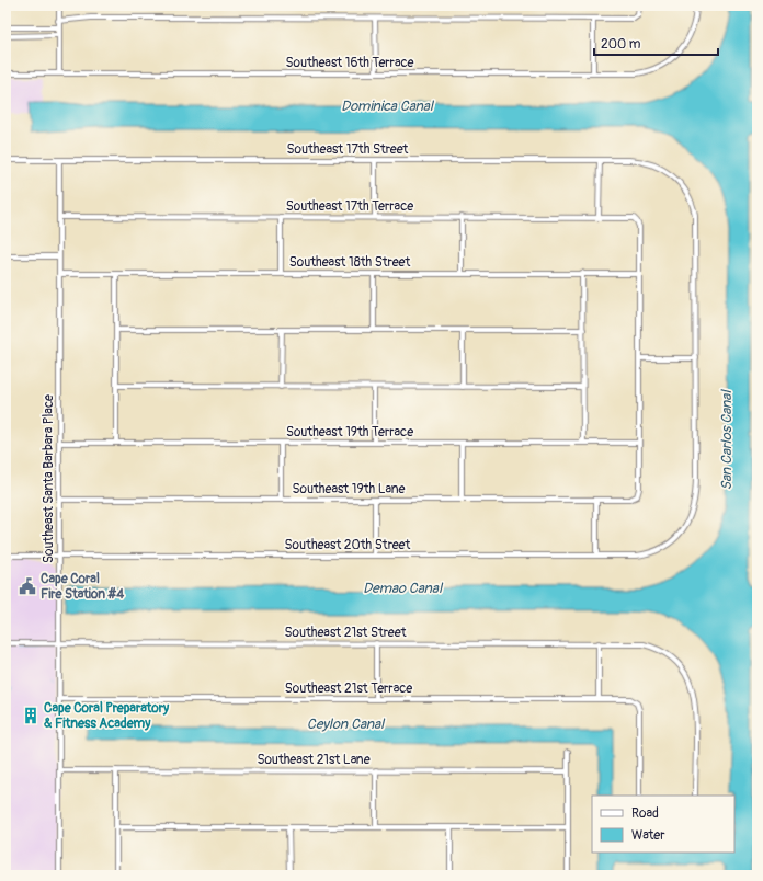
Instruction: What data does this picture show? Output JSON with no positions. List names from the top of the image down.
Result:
{
  "streets": {
    "street": [
      "Southeast 16th Terrace",
      "Southeast 17th Street",
      "Southeast 17th Terrace",
      "Southeast 18th Street",
      "Southeast 19th Terrace",
      "Southeast Santa Barbara Place",
      "Southeast 19th Lane",
      "Southeast 20th Street",
      "Southeast 21st Street",
      "Southeast 21st Terrace",
      "Southeast 21st Lane"
    ]
  },
  "crossings": [
    ["Southeast 17th Street", "Southeast Santa Barbara Place"],
    ["Southeast 17th Street", "Southeast 20th Street"],
    ["Southeast 17th Terrace", "Southeast 18th Street"],
    ["Southeast 17th Terrace", "Southeast Santa Barbara Place"],
    ["Southeast 18th Street", "Southeast Santa Barbara Place"],
    ["Southeast 19th Terrace", "Southeast Santa Barbara Place"],
    ["Southeast 19th Terrace", "Southeast 19th Lane"],
    ["Southeast Santa Barbara Place", "Southeast 19th Lane"],
    ["Southeast Santa Barbara Place", "Southeast 20th Street"],
    ["Southeast Santa Barbara Place", "Southeast 21st Street"],
    ["Southeast Santa Barbara Place", "Southeast 21st Terrace"],
    ["Southeast Santa Barbara Place", "Southeast 21st Lane"]
  ],
  "water": [
    "Dominica Canal",
    "San Carlos Canal",
    "Demao Canal",
    "Ceylon Canal"
  ],
  "places": {
    "public building": ["Cape Coral Fire Station #4"],
    "building": ["Cape Coral Preparatory & Fitness Academy"]
  },
  "legend": ["Road", "Water"],
  "scale_bar": "200 m"
}
